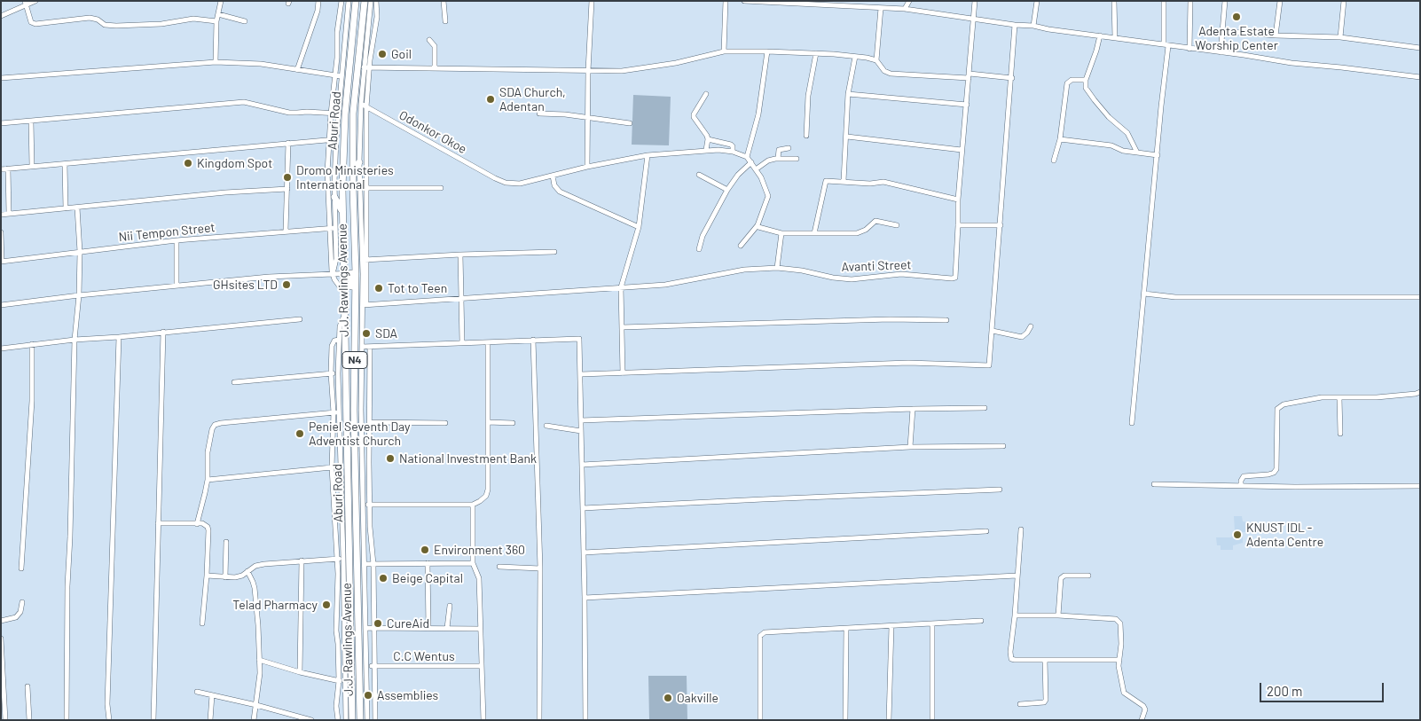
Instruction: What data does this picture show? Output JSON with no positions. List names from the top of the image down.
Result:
{
  "streets": {
    "highway": ["Aburi Road", "J.J. Rawlings Avenue", "N4"],
    "street": [
      "Odonkor Okoe",
      "Nii Tempon Street",
      "Avanti Street",
      "C.C Wentus"
    ]
  },
  "places": [
    "Adenta Estate Worship Center",
    "Goil",
    "SDA Church, Adentan",
    "Kingdom Spot",
    "Dromo Ministeries International",
    "GHsites LTD",
    "Tot to Teen",
    "SDA",
    "Peniel Seventh Day Adventist Church",
    "National Investment Bank",
    "KNUST IDL - Adenta Centre",
    "Environment 360",
    "Beige Capital",
    "Telad Pharmacy",
    "CureAid",
    "Assemblies",
    "Oakville"
  ],
  "scale_bar": "200 m"
}
